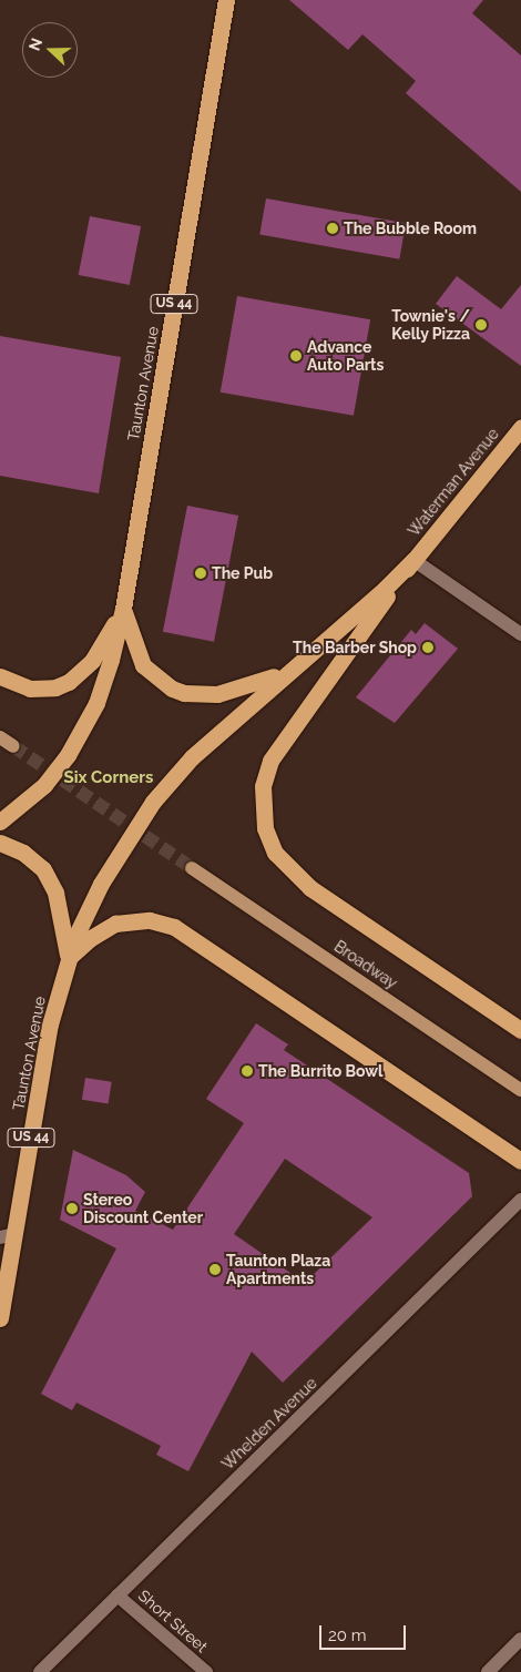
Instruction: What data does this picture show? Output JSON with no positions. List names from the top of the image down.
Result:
{
  "streets": {
    "highway": ["US 44", "Taunton Avenue", "Waterman Avenue"],
    "main road": ["Broadway"],
    "street": ["Whelden Avenue", "Short Street"]
  },
  "crossings": [
    ["US 44", "Taunton Avenue"],
    ["US 44", "Waterman Avenue"],
    ["Whelden Avenue", "Short Street"]
  ],
  "districts": ["Six Corners"],
  "places": [
    "The Bubble Room",
    "Townie's / Kelly Pizza",
    "Advance Auto Parts",
    "The Pub",
    "The Barber Shop",
    "The Burrito Bowl",
    "Stereo Discount Center",
    "Taunton Plaza Apartments"
  ],
  "scale_bar": "20 m",
  "north": "left"
}
